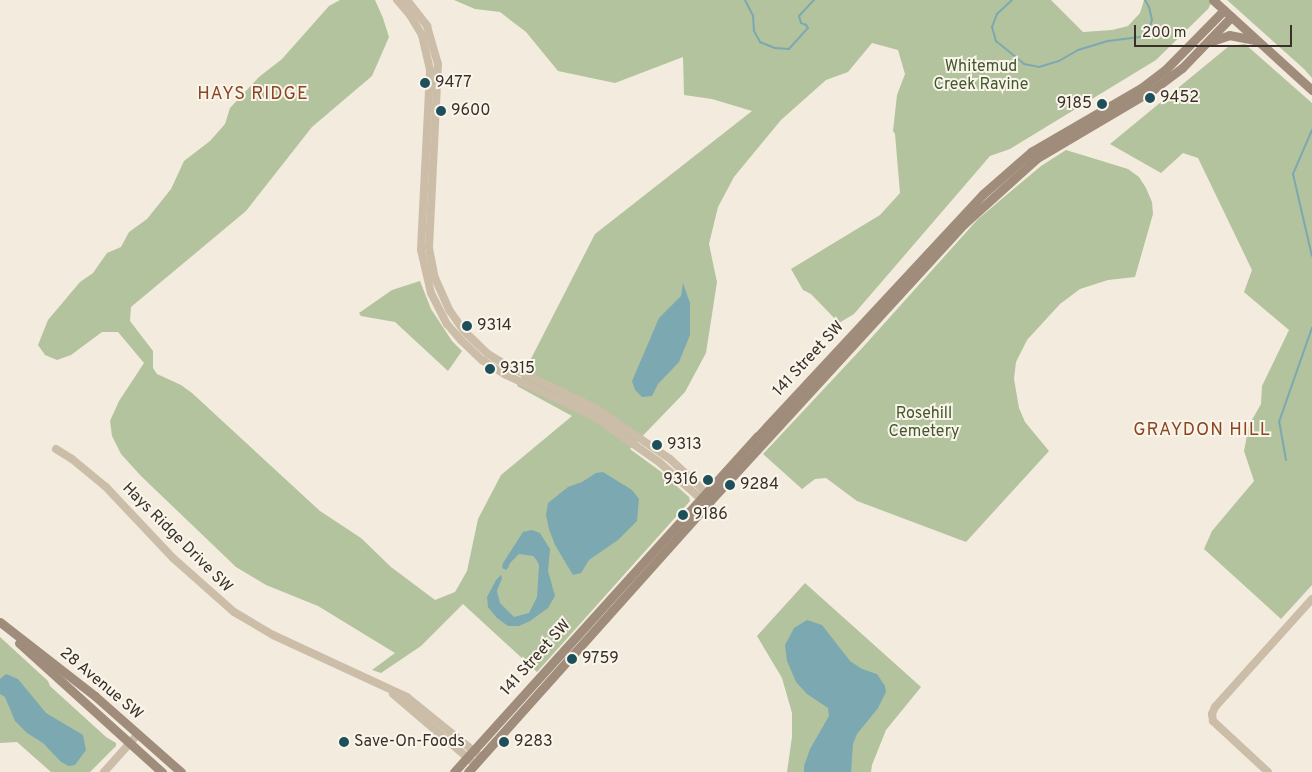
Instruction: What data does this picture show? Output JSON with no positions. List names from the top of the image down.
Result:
{
  "streets": {
    "main road": ["141 Street SW", "28 Avenue SW"],
    "street": ["Hays Ridge Drive SW"]
  },
  "crossings": [
    ["141 Street SW", "Hays Ridge Drive SW"]
  ],
  "districts": ["HAYS RIDGE", "GRAYDON HILL"],
  "parks": ["Whitemud Creek Ravine", "Rosehill Cemetery"],
  "places": [
    "9477",
    "9452",
    "9185",
    "9600",
    "9314",
    "9315",
    "9313",
    "9316",
    "9284",
    "9186",
    "9759",
    "Save-On-Foods",
    "9283"
  ],
  "scale_bar": "200 m"
}
